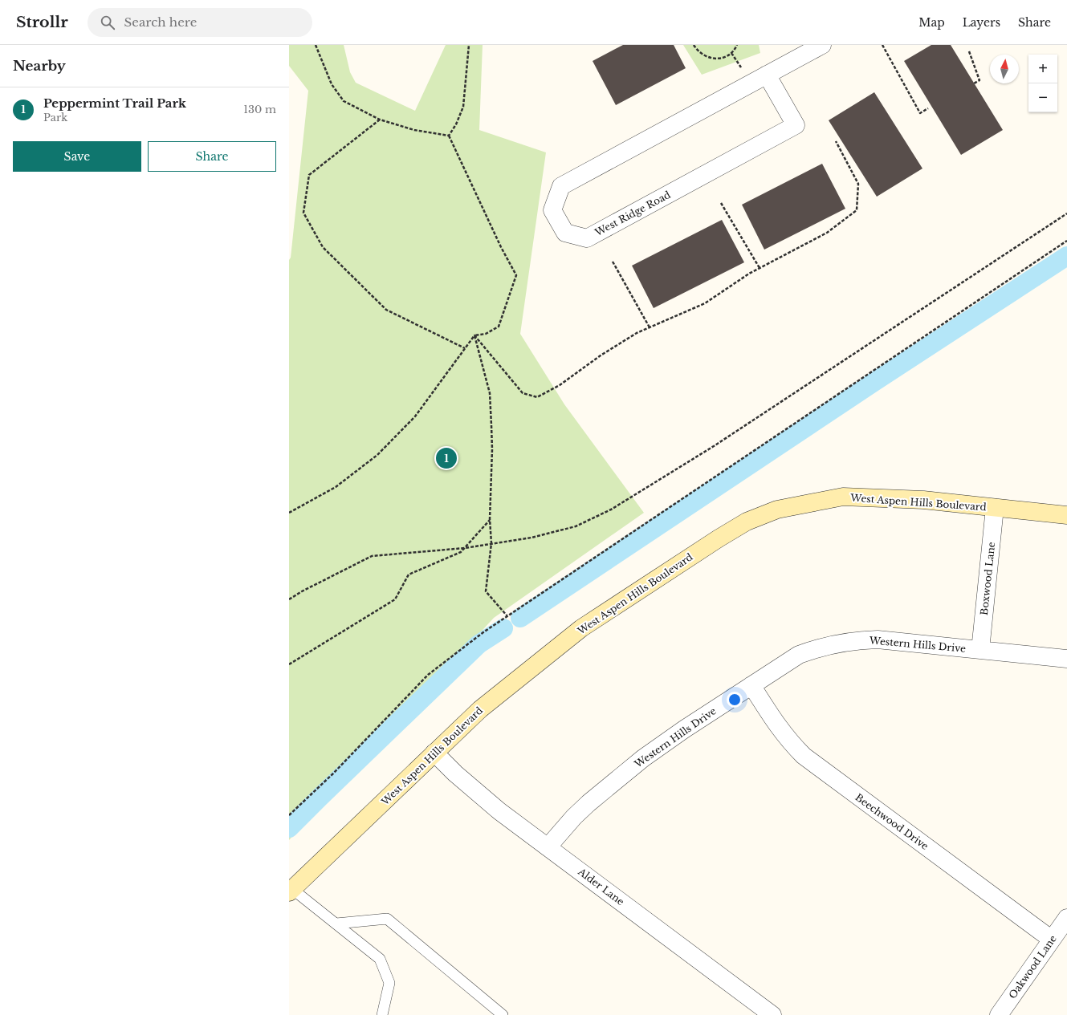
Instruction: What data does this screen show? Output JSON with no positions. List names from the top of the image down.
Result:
{
  "streets": {
    "street": [
      "West Ridge Road",
      "West Aspen Hills Boulevard",
      "Boxwood Lane",
      "Western Hills Drive",
      "Beechwood Drive",
      "Alder Lane",
      "Oakwood Lane"
    ]
  },
  "crossings": [
    ["West Aspen Hills Boulevard", "Boxwood Lane"],
    ["West Aspen Hills Boulevard", "Alder Lane"],
    ["Boxwood Lane", "Western Hills Drive"],
    ["Western Hills Drive", "Beechwood Drive"],
    ["Western Hills Drive", "Alder Lane"],
    ["Beechwood Drive", "Oakwood Lane"]
  ],
  "north": "top",
  "page": {
    "header": "Strollr",
    "search": "Search here",
    "nav": ["Map", "Layers", "Share"],
    "heading": "Nearby",
    "map_buttons": ["+", "−"],
    "list": [
      {
        "mark": "1",
        "name": "Peppermint Trail Park",
        "note": "Park",
        "value": "130 m"
      }
    ],
    "buttons": ["Save", "Share"],
    "pins": "1"
  }
}
